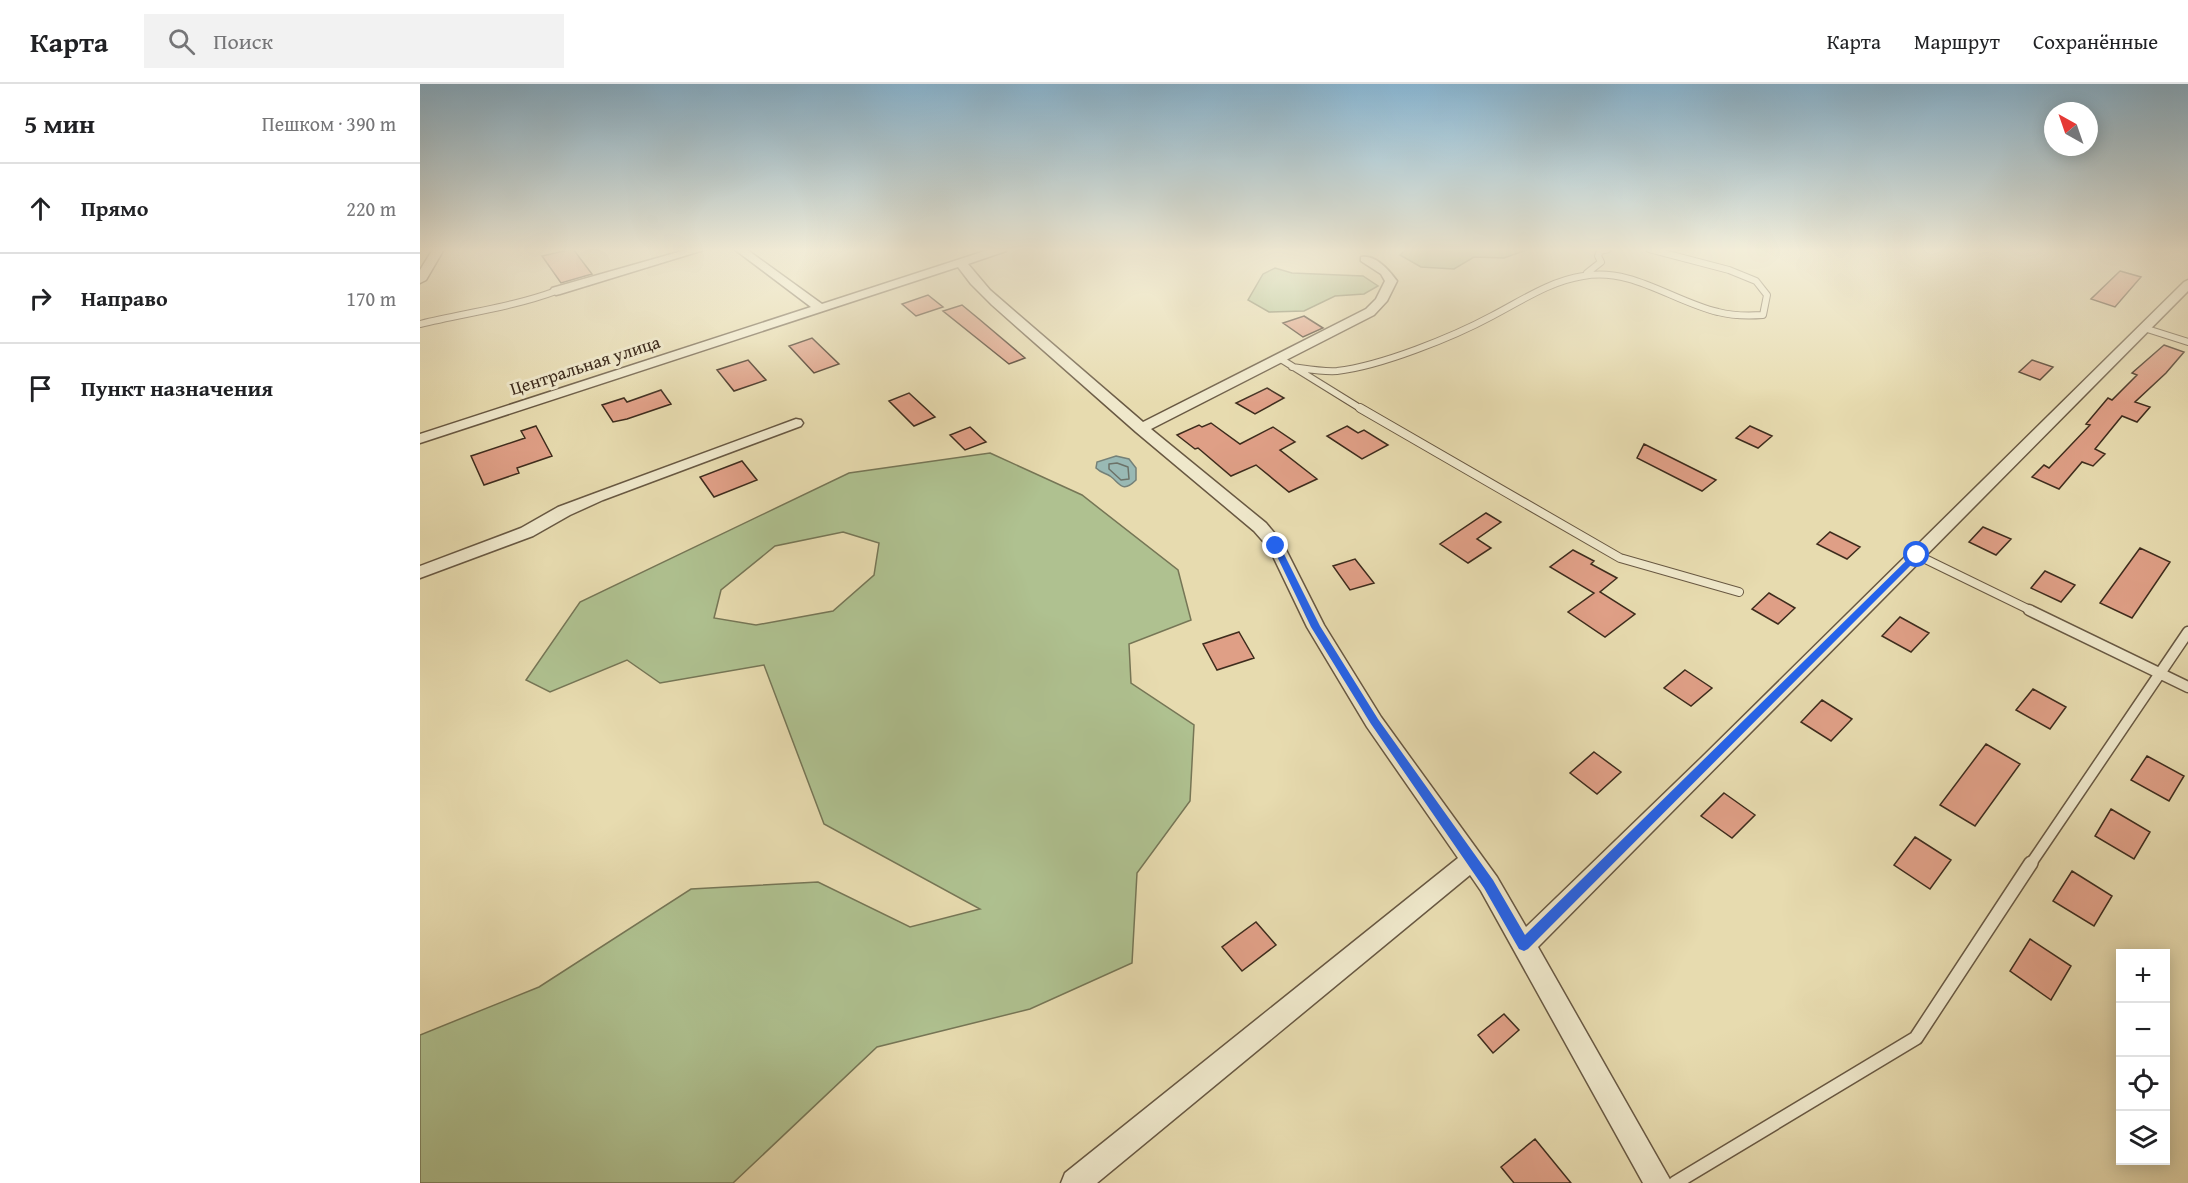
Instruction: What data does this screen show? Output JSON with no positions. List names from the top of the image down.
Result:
{
  "streets": {
    "street": ["Центральная улица"]
  },
  "north": "top left",
  "page": {
    "header": "Карта",
    "search": "Поиск",
    "nav": ["Карта", "Маршрут", "Сохранённые"],
    "heading": ["5 мин", "Пешком · 390 m"],
    "list": [
      ["Прямо", "220 m"],
      ["Направо", "170 m"],
      "Пункт назначения"
    ],
    "map_buttons": ["+", "−"]
  }
}
